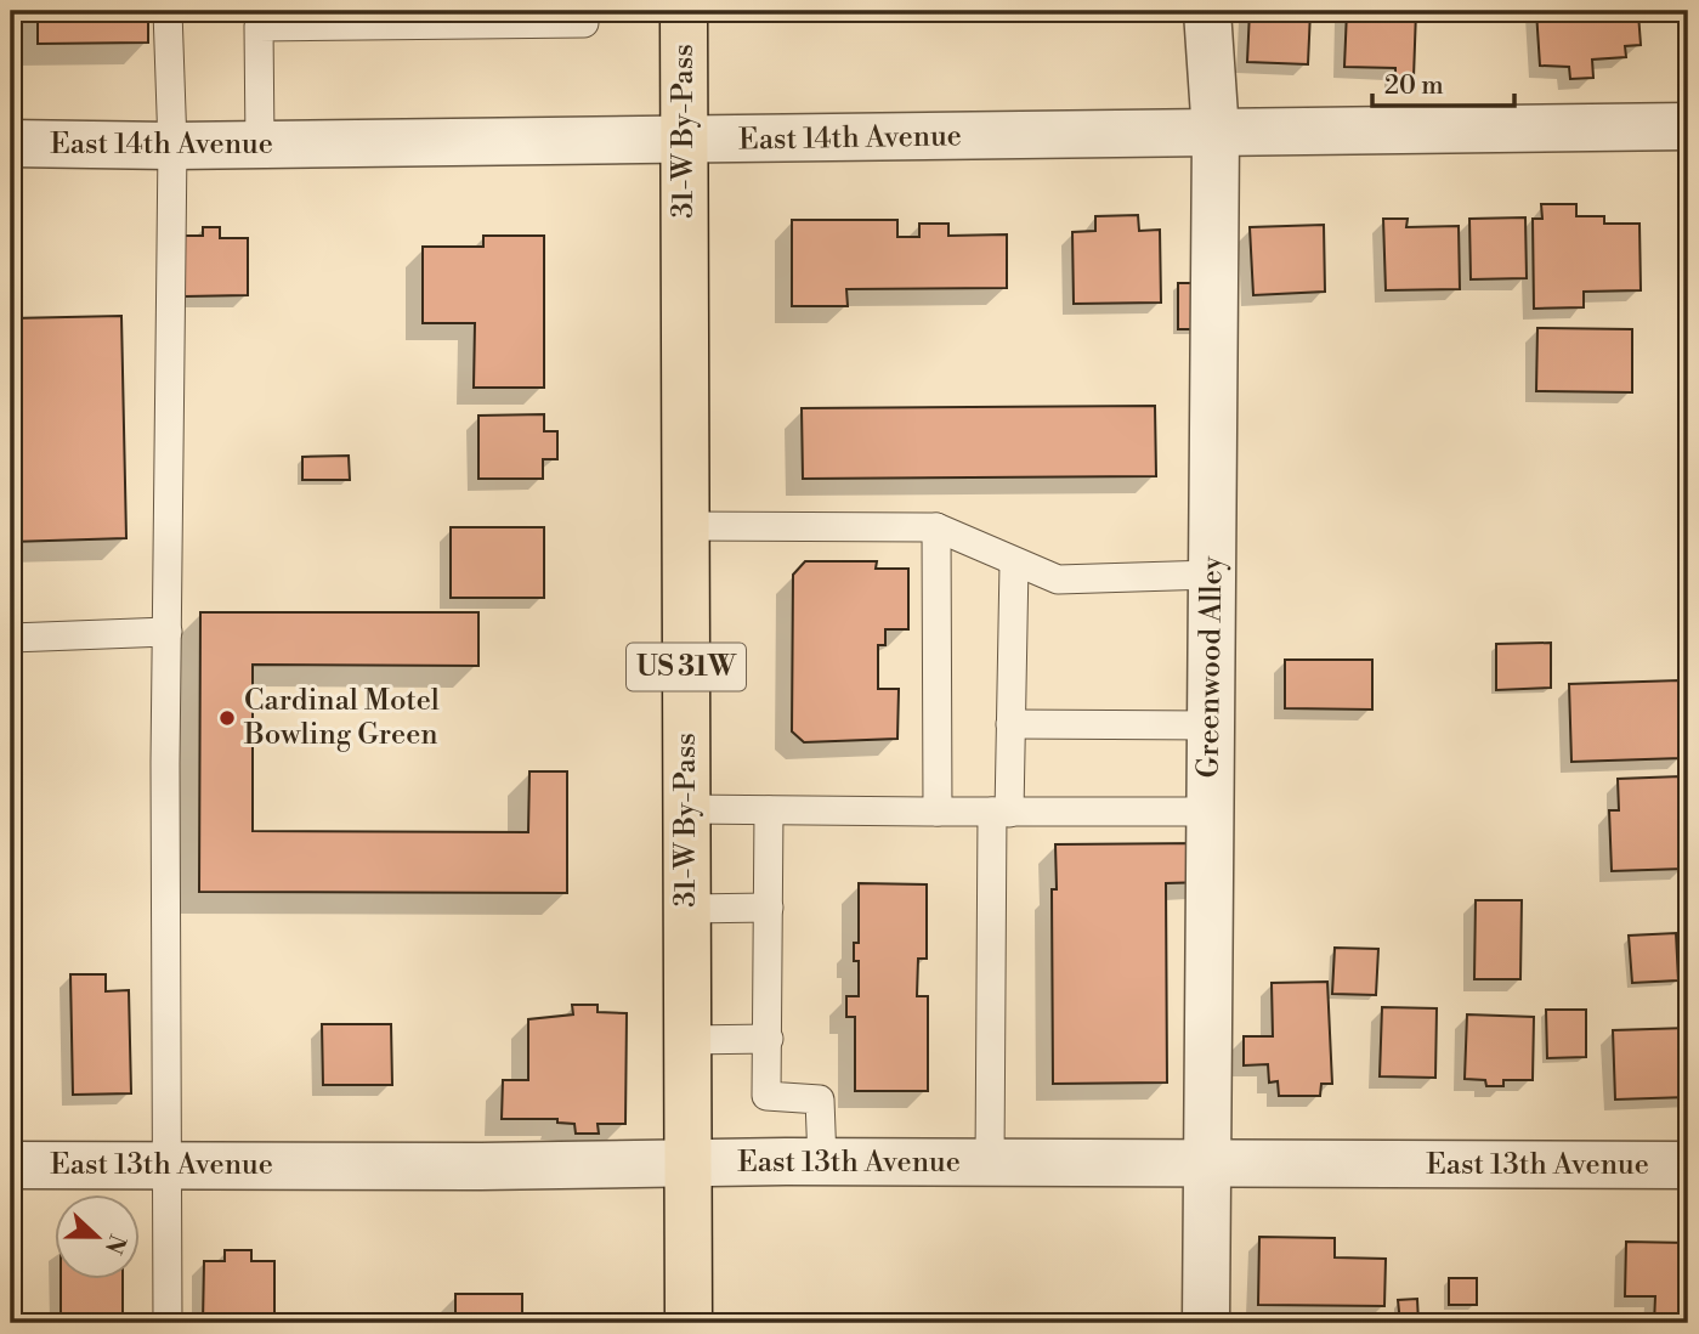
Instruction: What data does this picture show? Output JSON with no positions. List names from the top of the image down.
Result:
{
  "streets": {
    "main road": ["31-W By-Pass", "US 31W"],
    "street": ["East 14th Avenue", "Greenwood Alley", "East 13th Avenue"]
  },
  "crossings": [
    ["31-W By-Pass", "East 14th Avenue"],
    ["31-W By-Pass", "East 13th Avenue"],
    ["East 14th Avenue", "Greenwood Alley"],
    ["Greenwood Alley", "East 13th Avenue"]
  ],
  "places": ["Cardinal Motel Bowling Green"],
  "scale_bar": "20 m",
  "north": "right"
}
